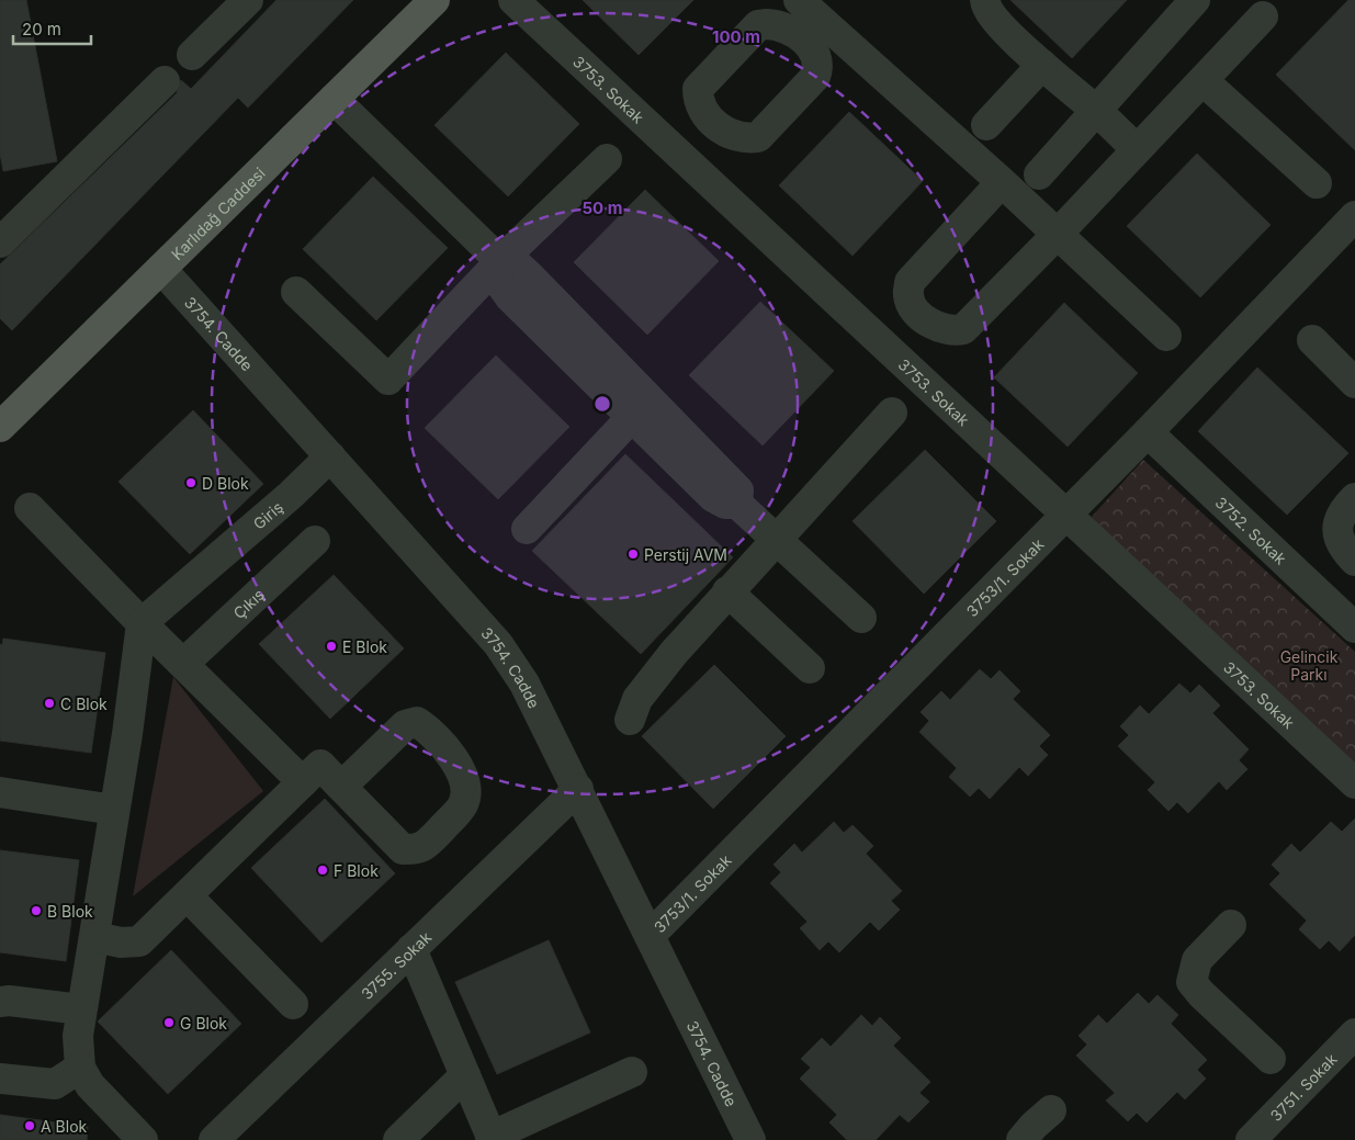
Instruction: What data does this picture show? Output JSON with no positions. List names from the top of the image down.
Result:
{
  "streets": {
    "main road": ["Karlıdağ Caddesi"],
    "street": [
      "3753. Sokak",
      "3754. Cadde",
      "Giriş",
      "3752. Sokak",
      "3753/1. Sokak",
      "Çıkış",
      "3755. Sokak",
      "3751. Sokak"
    ]
  },
  "crossings": [
    ["3753. Sokak", "3753/1. Sokak"],
    ["Karlıdağ Caddesi", "3754. Cadde"],
    ["3754. Cadde", "Giriş"],
    ["3754. Cadde", "3753/1. Sokak"],
    ["3754. Cadde", "3755. Sokak"],
    ["3752. Sokak", "3753/1. Sokak"]
  ],
  "parks": ["Gelincik Parkı"],
  "places": [
    "D Blok",
    "Perstij AVM",
    "E Blok",
    "C Blok",
    "F Blok",
    "B Blok",
    "G Blok",
    "A Blok"
  ],
  "scale_bar": "20 m",
  "rings": ["100 m", "50 m"]
}
